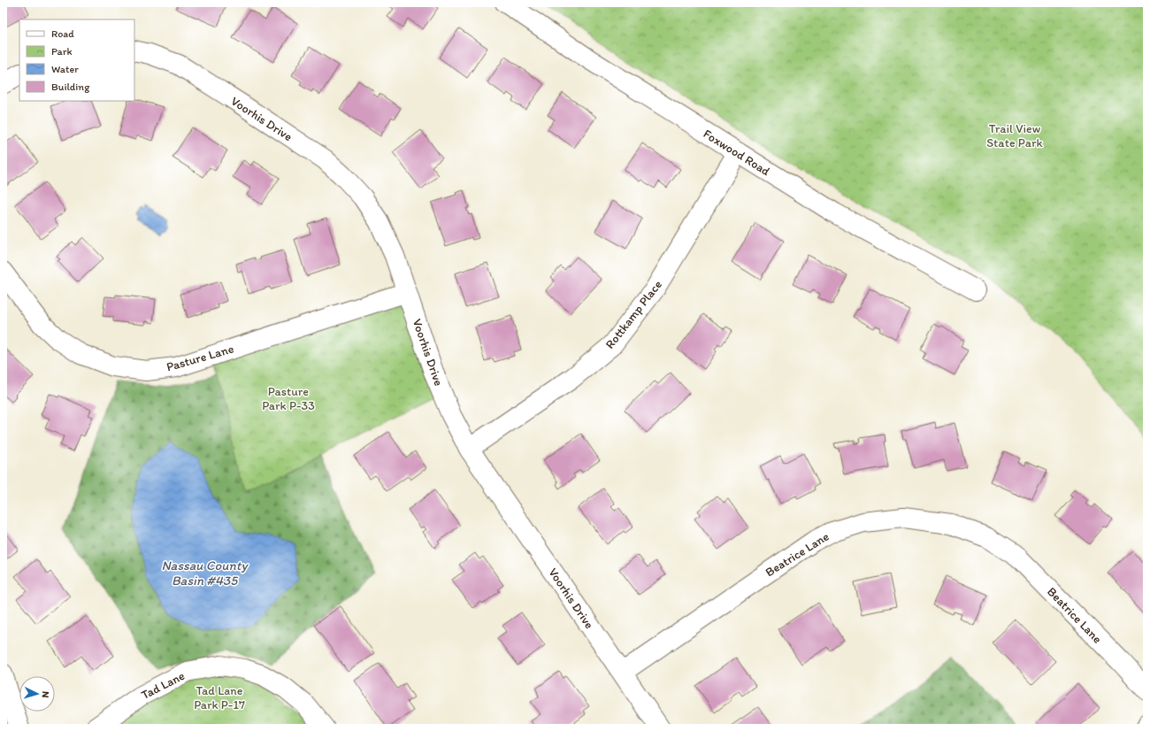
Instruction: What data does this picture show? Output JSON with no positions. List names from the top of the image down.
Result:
{
  "streets": {
    "street": [
      "Voorhis Drive",
      "Foxwood Road",
      "Rottkamp Place",
      "Pasture Lane",
      "Beatrice Lane",
      "Tad Lane"
    ]
  },
  "crossings": [
    ["Voorhis Drive", "Rottkamp Place"],
    ["Voorhis Drive", "Pasture Lane"],
    ["Voorhis Drive", "Beatrice Lane"],
    ["Foxwood Road", "Rottkamp Place"]
  ],
  "water": ["Nassau County Basin #435"],
  "parks": ["Trail View State Park", "Pasture Park P-33", "Tad Lane Park P-17"],
  "legend": [
    "Road",
    "Park",
    "Water",
    "Building"
  ],
  "north": "right"
}
